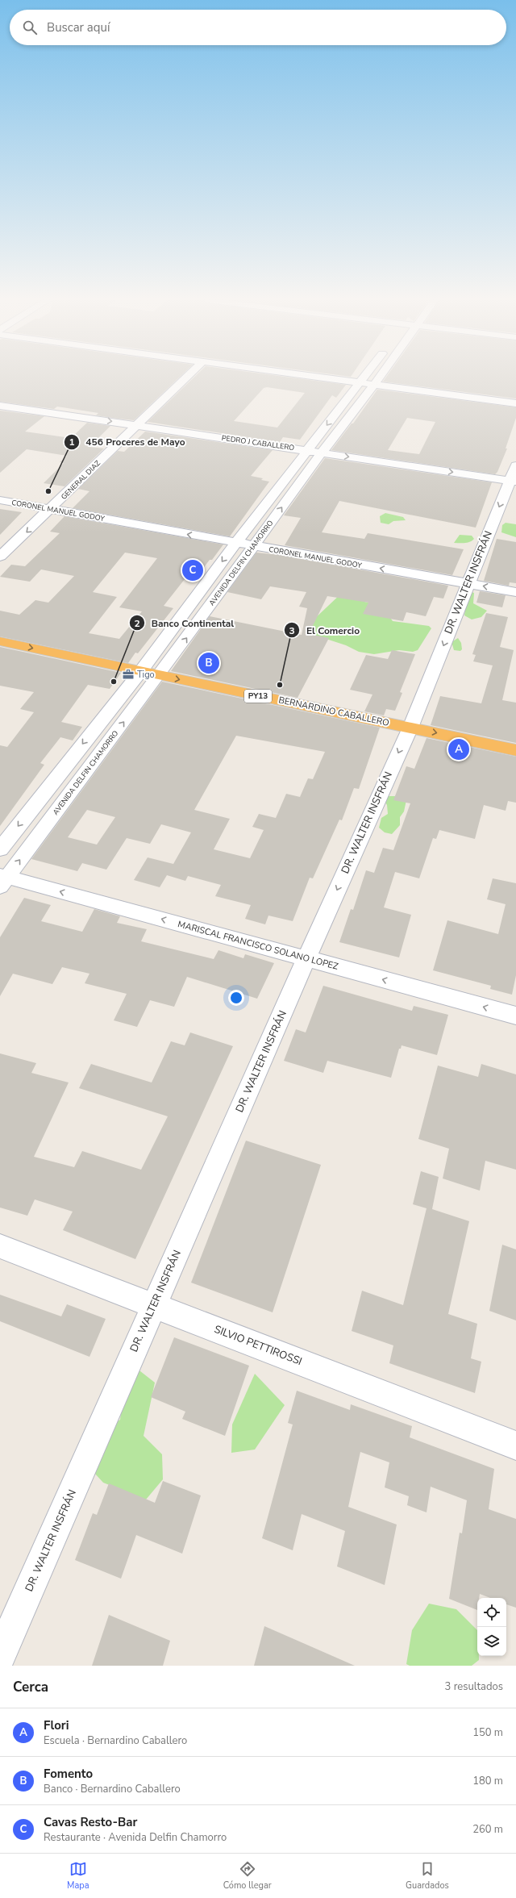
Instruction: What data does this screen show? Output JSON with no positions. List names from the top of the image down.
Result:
{
  "streets": {
    "highway": ["PY13", "BERNARDINO CABALLERO"],
    "street": [
      "PEDRO J CABALLERO",
      "GENERAL DIAZ",
      "CORONEL MANUEL GODOY",
      "AVENIDA DELFIN CHAMORRO",
      "DR. WALTER INSFRÁN",
      "MARISCAL FRANCISCO SOLANO LOPEZ",
      "SILVIO PETTIROSSI"
    ]
  },
  "crossings": [
    ["PEDRO J CABALLERO", "GENERAL DIAZ"],
    ["PEDRO J CABALLERO", "AVENIDA DELFIN CHAMORRO"],
    ["PEDRO J CABALLERO", "DR. WALTER INSFRÁN"],
    ["GENERAL DIAZ", "CORONEL MANUEL GODOY"],
    ["CORONEL MANUEL GODOY", "AVENIDA DELFIN CHAMORRO"],
    ["CORONEL MANUEL GODOY", "DR. WALTER INSFRÁN"],
    ["AVENIDA DELFIN CHAMORRO", "BERNARDINO CABALLERO"],
    ["AVENIDA DELFIN CHAMORRO", "MARISCAL FRANCISCO SOLANO LOPEZ"],
    ["DR. WALTER INSFRÁN", "BERNARDINO CABALLERO"],
    ["DR. WALTER INSFRÁN", "MARISCAL FRANCISCO SOLANO LOPEZ"],
    ["DR. WALTER INSFRÁN", "SILVIO PETTIROSSI"]
  ],
  "one_way": [
    "CORONEL MANUEL GODOY",
    "DR. WALTER INSFRÁN",
    "BERNARDINO CABALLERO",
    "MARISCAL FRANCISCO SOLANO LOPEZ"
  ],
  "places": {
    "other": ["456 Proceres de Mayo", "Banco Continental", "El Comercio"],
    "office": ["Tigo"]
  },
  "page": {
    "search": "Buscar aquí",
    "pins": ["C", "B", "A"],
    "heading": ["Cerca", "3 resultados"],
    "list": [
      {
        "mark": "A",
        "name": "Flori",
        "note": "Escuela · Bernardino Caballero",
        "value": "150 m"
      },
      {
        "mark": "B",
        "name": "Fomento",
        "note": "Banco · Bernardino Caballero",
        "value": "180 m"
      },
      {
        "mark": "C",
        "name": "Cavas Resto-Bar",
        "note": "Restaurante · Avenida Delfin Chamorro",
        "value": "260 m"
      }
    ],
    "nav": ["Mapa", "Cómo llegar", "Guardados"]
  }
}
